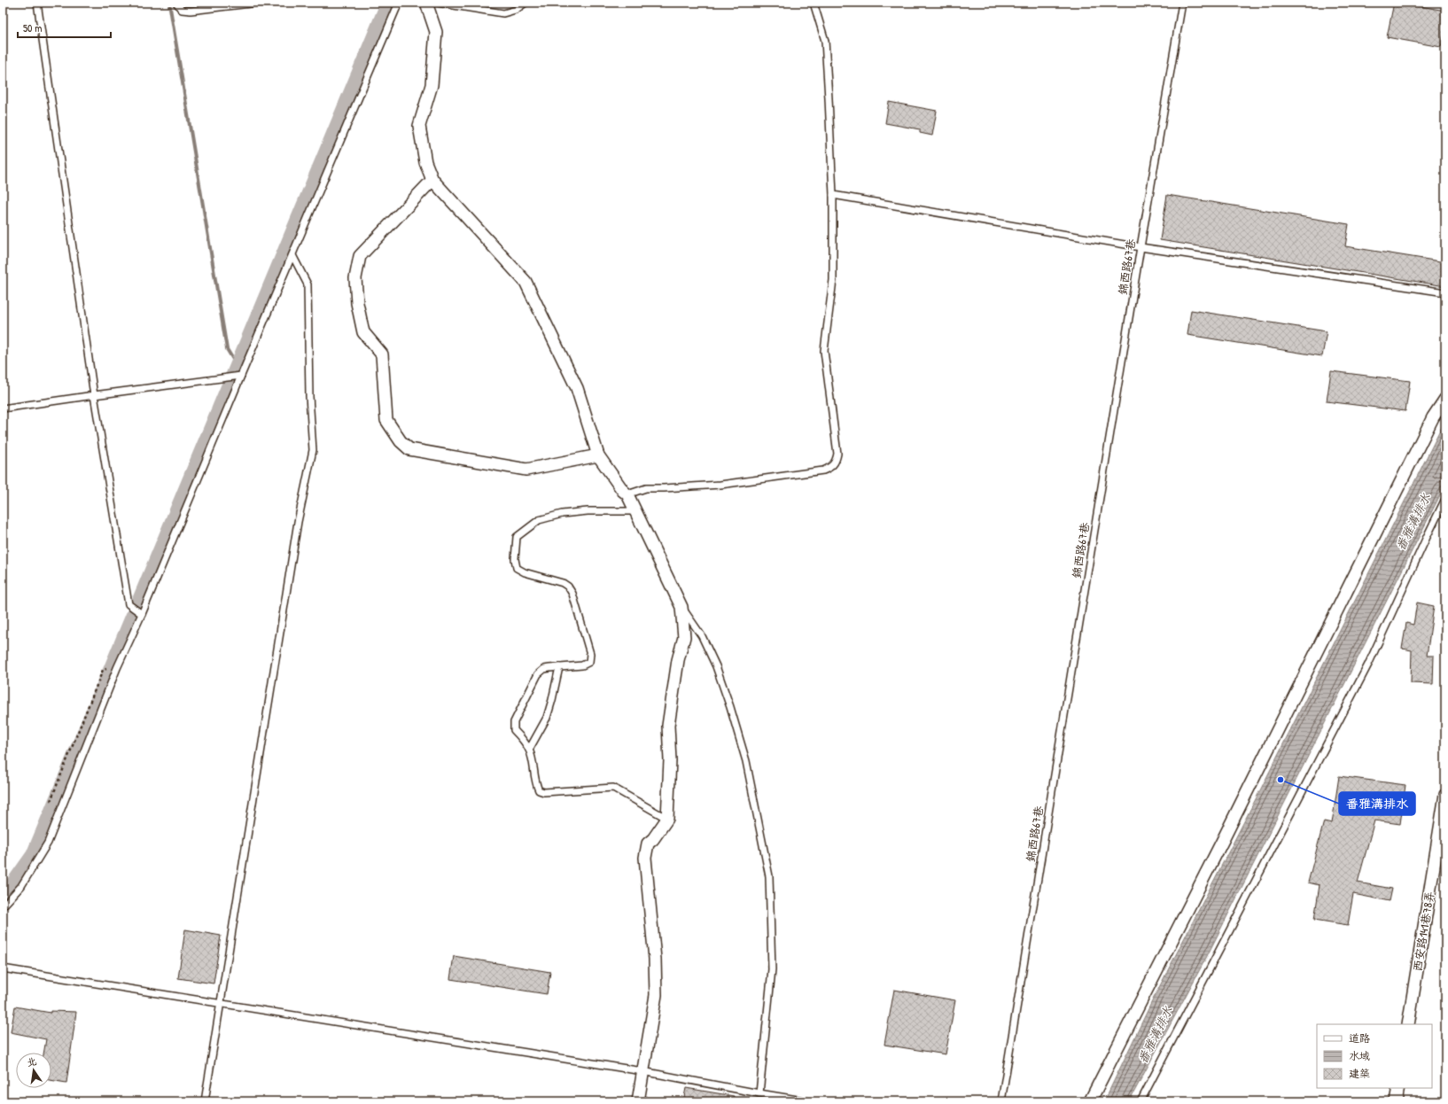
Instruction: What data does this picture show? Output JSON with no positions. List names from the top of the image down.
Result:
{
  "streets": {
    "street": ["西安路141巷78弄"],
    "lane": ["錦西路67巷"]
  },
  "water": ["番雅溝排水"],
  "places": ["番雅溝排水"],
  "legend": ["道路", "水域", "建築"],
  "scale_bar": "50 m",
  "north": "top"
}
